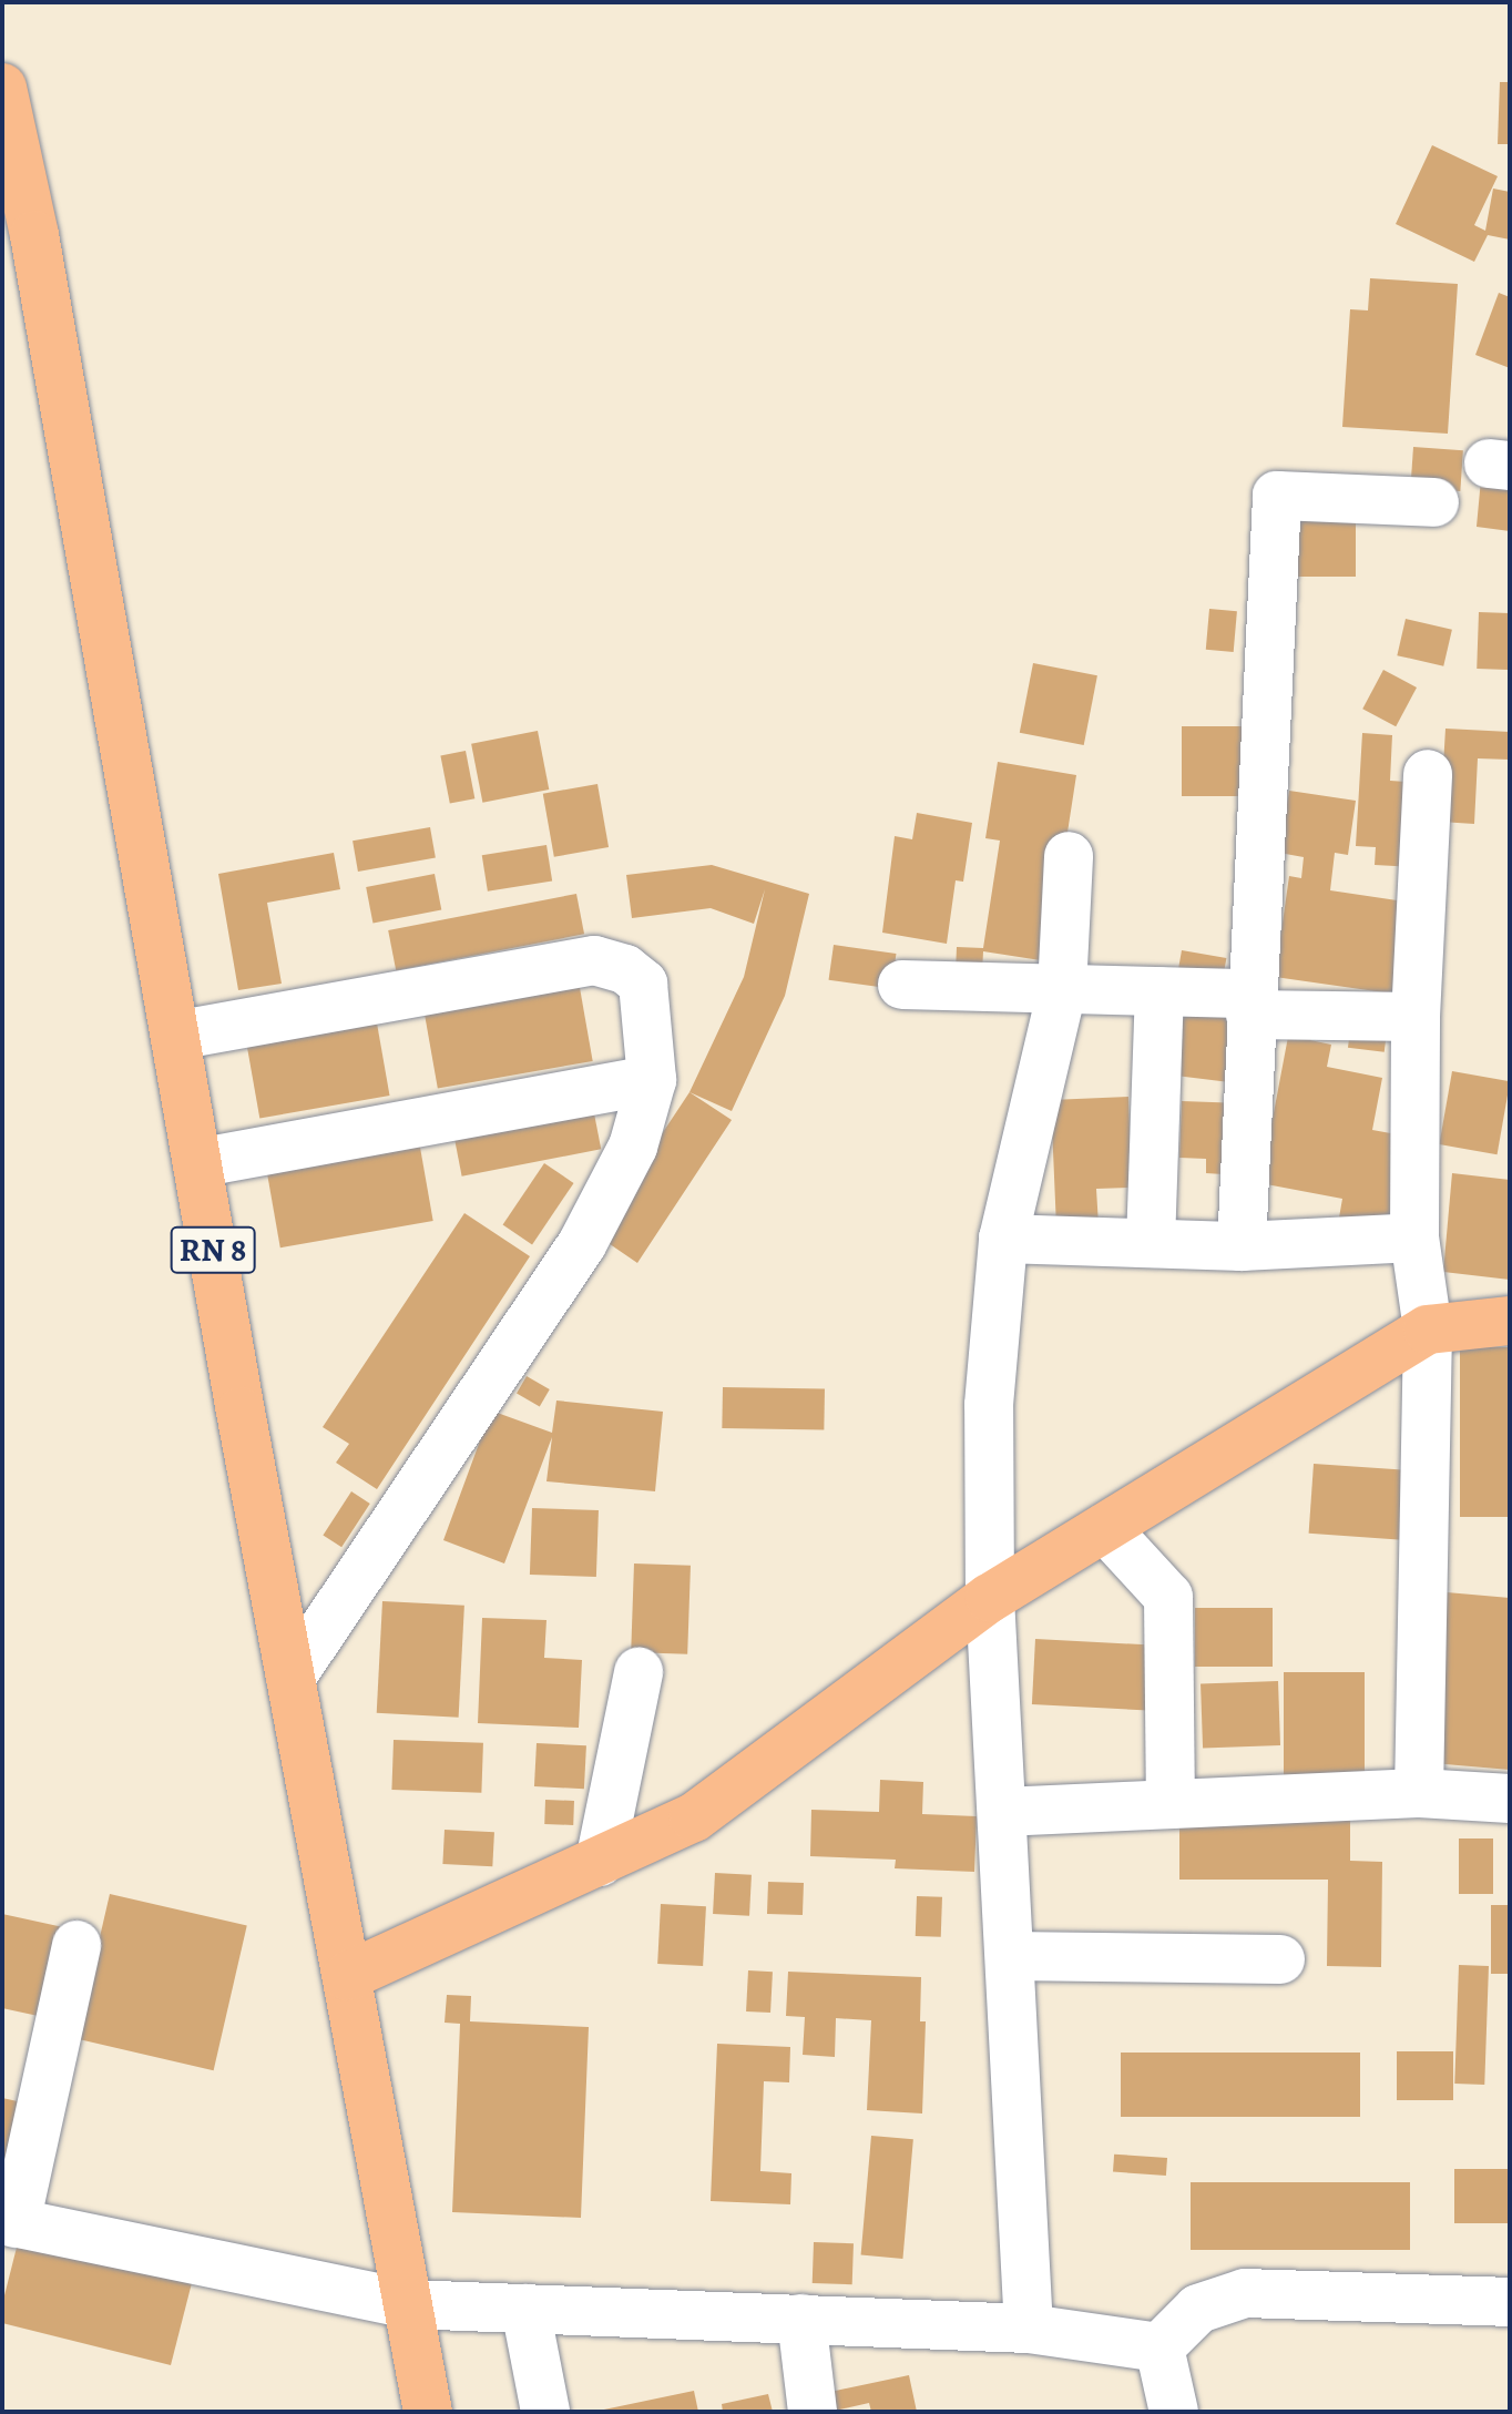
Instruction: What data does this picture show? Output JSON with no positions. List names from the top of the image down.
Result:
{
  "streets": {
    "main road": ["RN 8"]
  }
}
